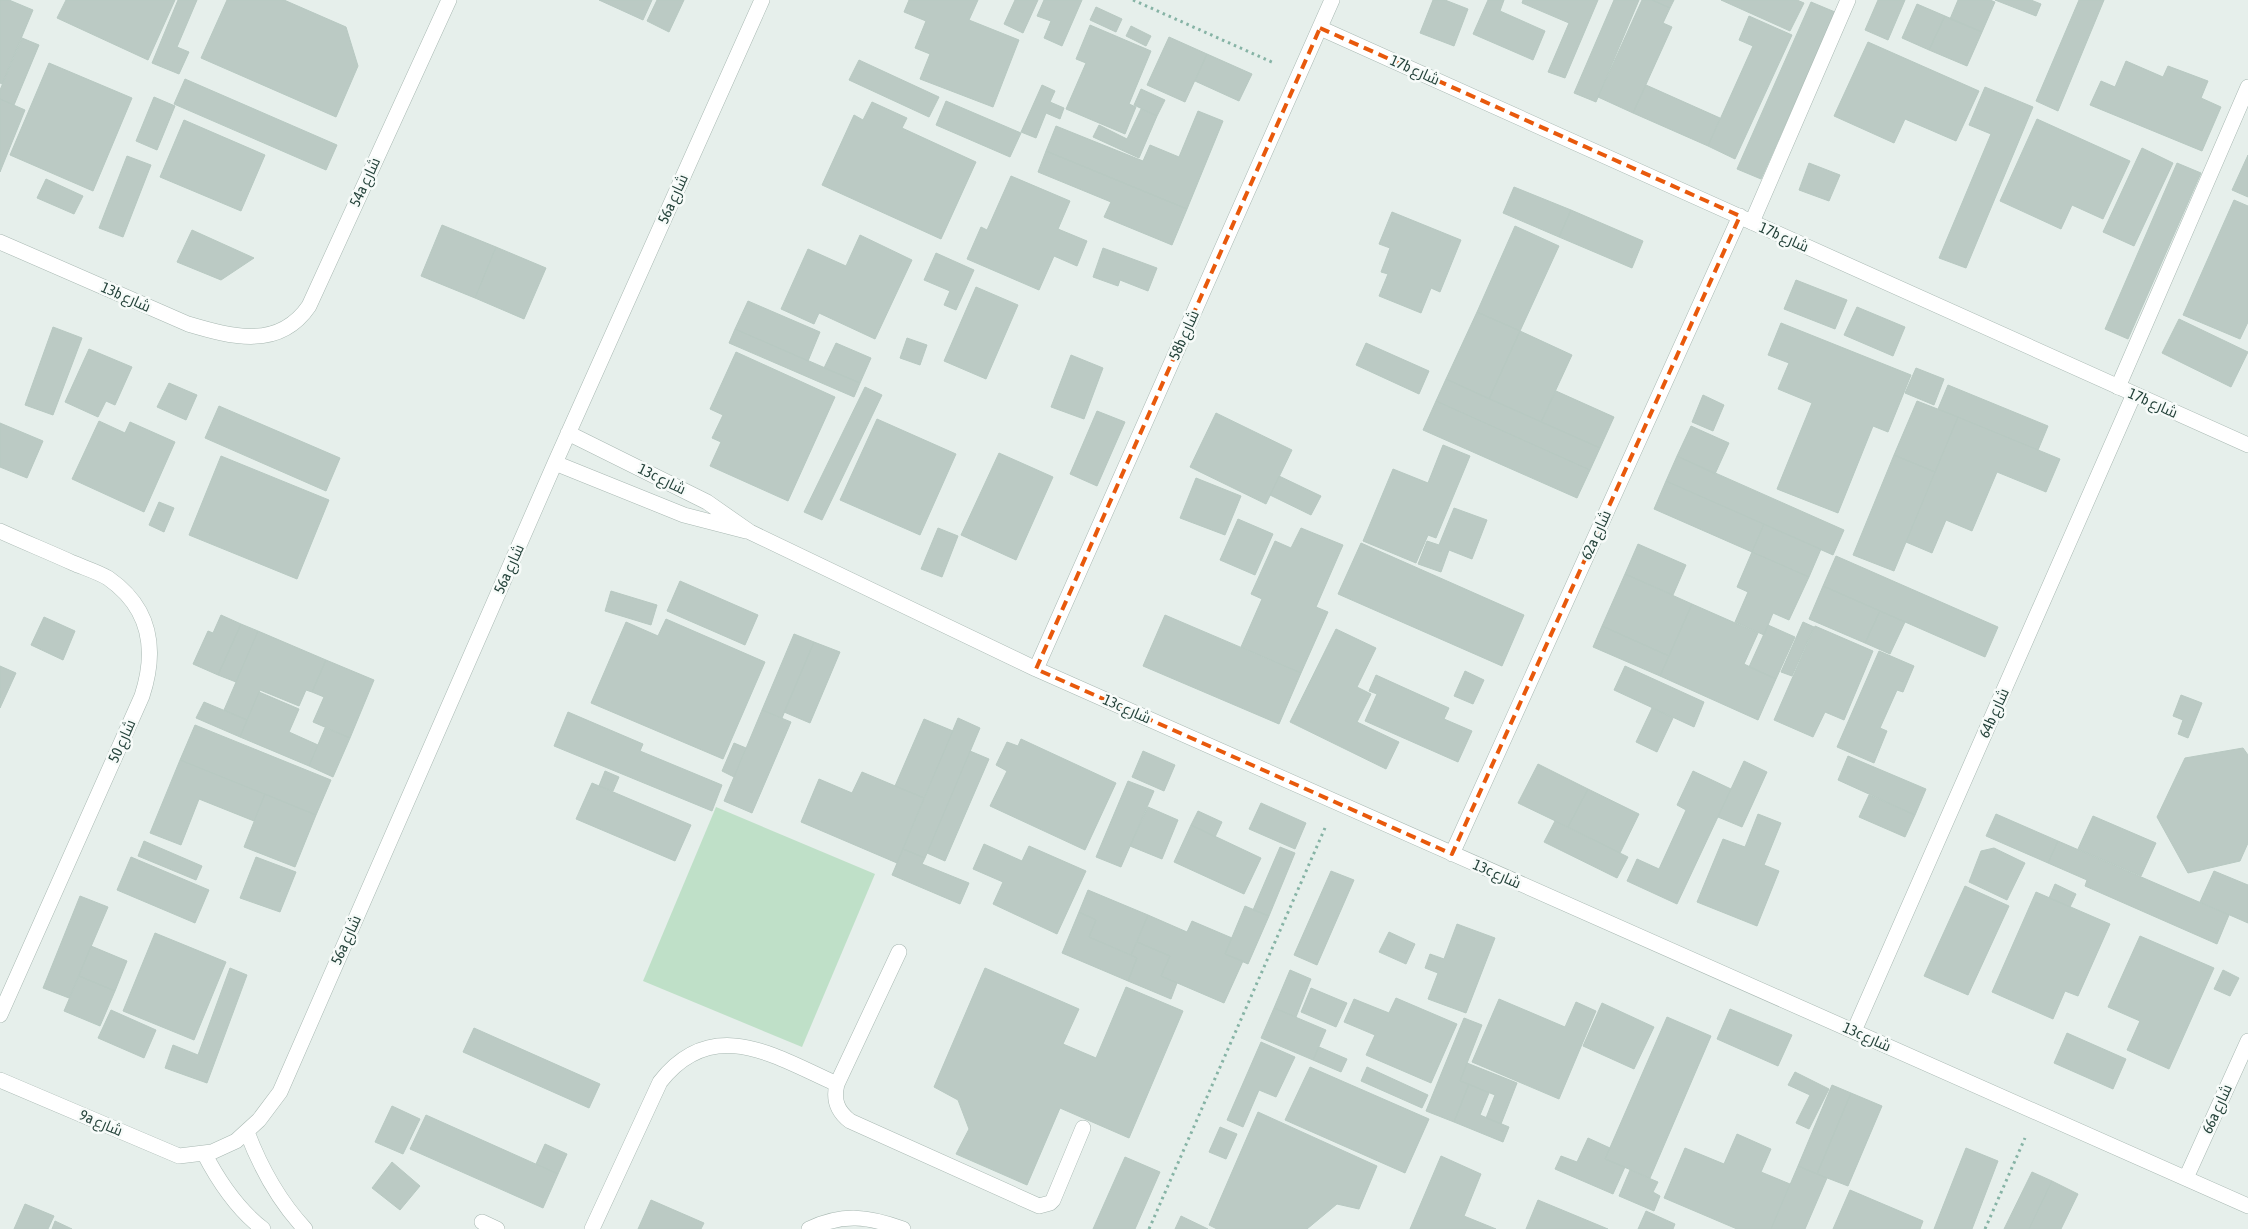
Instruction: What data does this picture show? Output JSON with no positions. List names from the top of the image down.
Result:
{
  "streets": {
    "street": [
      "17b شارع",
      "54a شارع",
      "56a شارع",
      "13b شارع",
      "58b شارع",
      "13c شارع",
      "62a شارع",
      "64b شارع",
      "شارع 50",
      "66a شارع",
      "9a شارع"
    ]
  },
  "crossings": [
    ["17b شارع", "58b شارع"],
    ["17b شارع", "62a شارع"],
    ["17b شارع", "64b شارع"],
    ["54a شارع", "13b شارع"],
    ["56a شارع", "13c شارع"],
    ["56a شارع", "9a شارع"],
    ["58b شارع", "13c شارع"],
    ["13c شارع", "62a شارع"],
    ["13c شارع", "64b شارع"],
    ["13c شارع", "66a شارع"]
  ]
}
